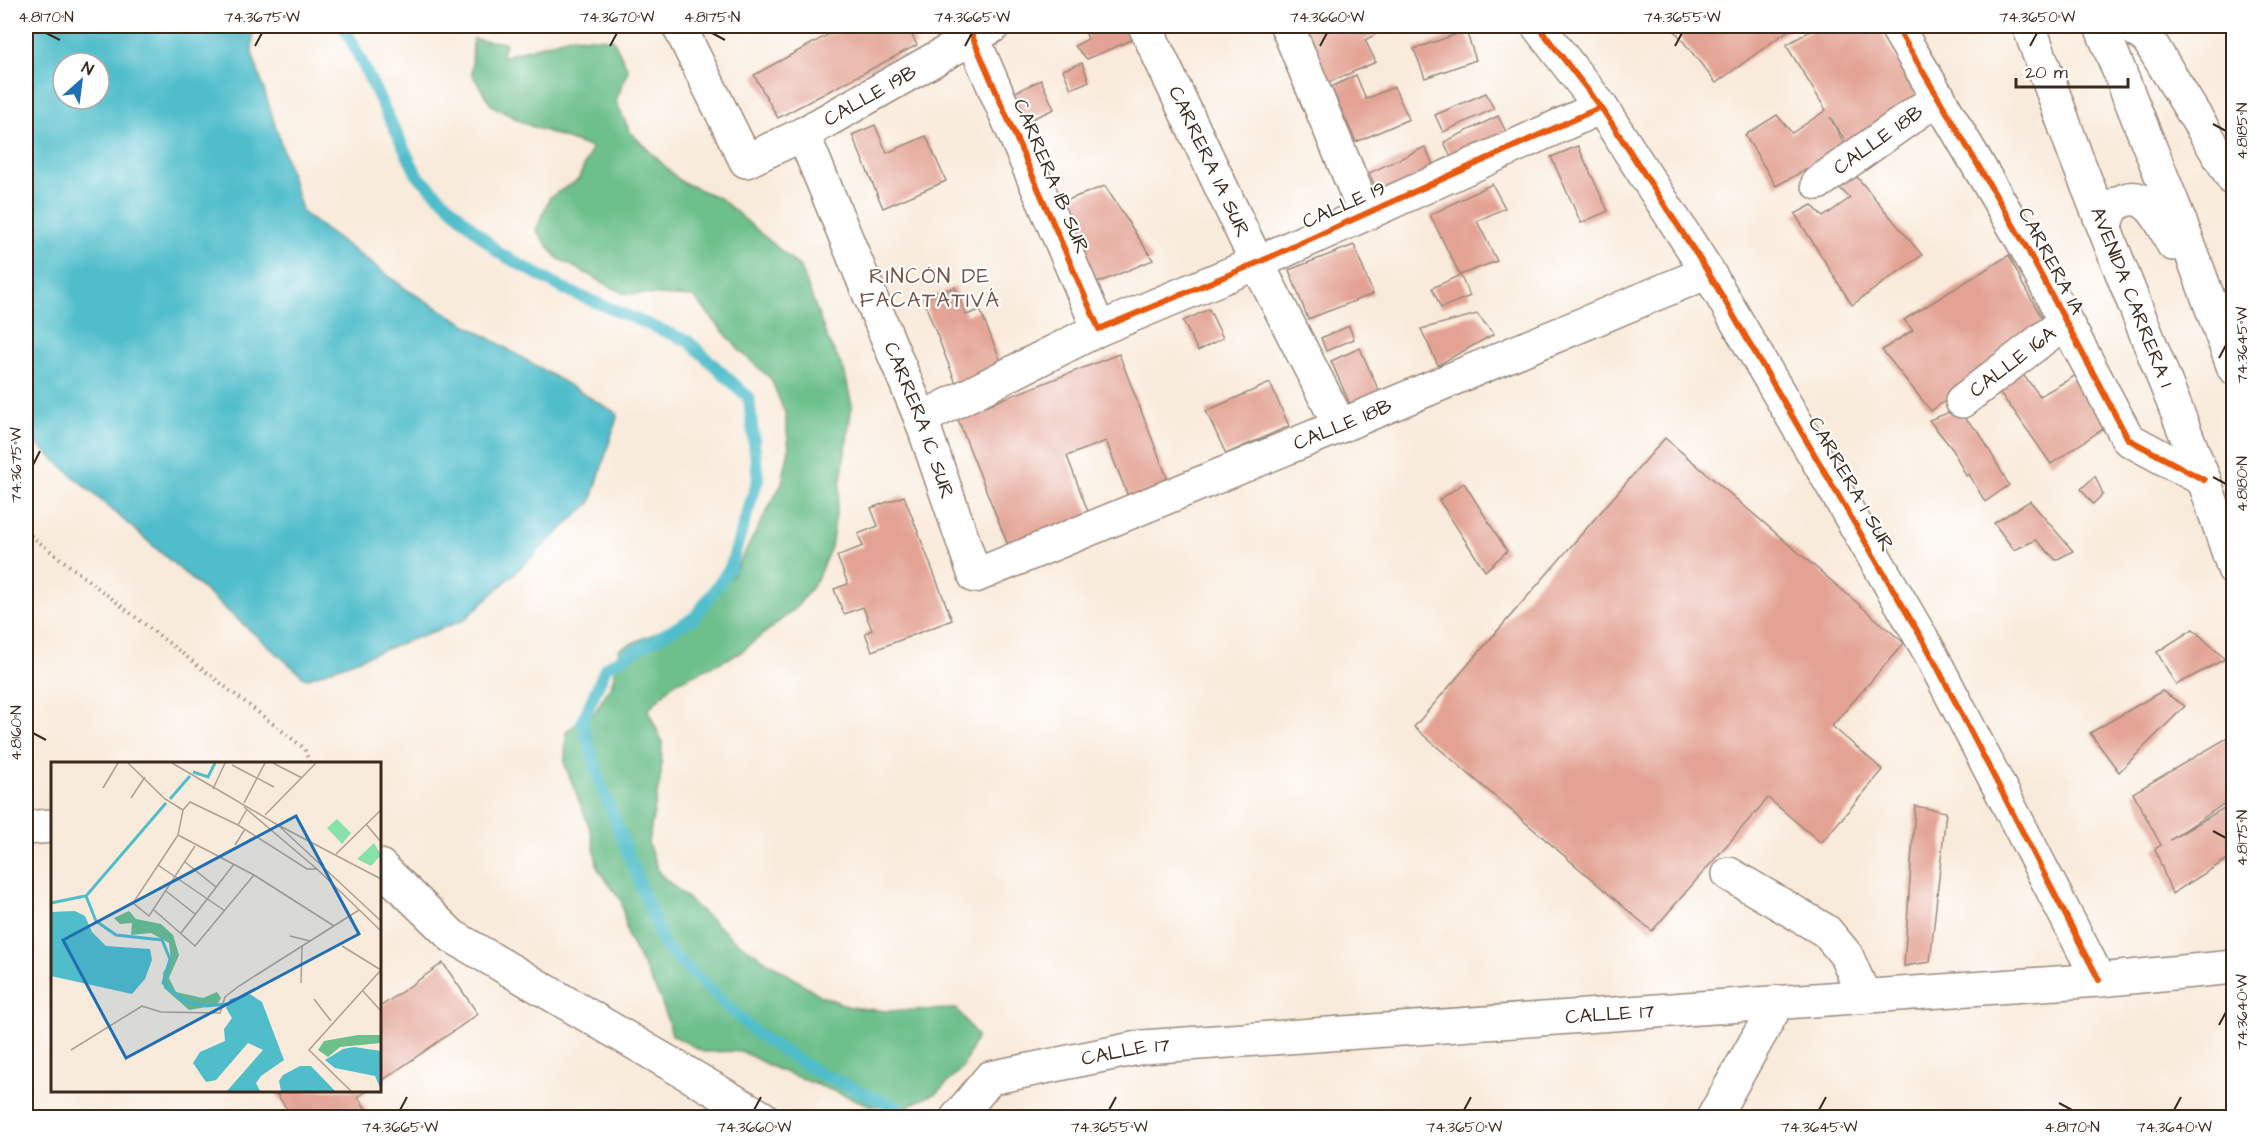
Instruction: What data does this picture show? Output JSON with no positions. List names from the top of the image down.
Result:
{
  "streets": {
    "street": [
      "CALLE 19B",
      "CALLE 18B",
      "CARRERA 1A SUR",
      "CARRERA 1B SUR",
      "CALLE 19",
      "CARRERA 1A",
      "AVENIDA CARRERA 1",
      "CALLE 16A",
      "CARRERA 1C SUR",
      "CARRERA 1 SUR",
      "CALLE 17"
    ]
  },
  "crossings": [
    ["CALLE 19B", "CARRERA 1B SUR"],
    ["CALLE 19B", "CARRERA 1C SUR"],
    ["CALLE 18B", "CARRERA 1A SUR"],
    ["CALLE 18B", "CARRERA 1A"],
    ["CALLE 18B", "CARRERA 1C SUR"],
    ["CALLE 18B", "CARRERA 1 SUR"],
    ["CARRERA 1A SUR", "CALLE 19"],
    ["CARRERA 1B SUR", "CALLE 19"],
    ["CALLE 19", "CARRERA 1C SUR"],
    ["CALLE 19", "CARRERA 1 SUR"],
    ["CARRERA 1A", "AVENIDA CARRERA 1"],
    ["CARRERA 1A", "CALLE 16A"],
    ["CARRERA 1 SUR", "CALLE 17"]
  ],
  "districts": ["RINCÓN DE FACATATIVÁ"],
  "scale_bar": "20 m",
  "north": "top right",
  "coordinates": [
    "4.8170°N",
    "74.3675°W",
    "74.3670°W",
    "4.8175°N",
    "74.3665°W",
    "74.3660°W",
    "74.3655°W",
    "74.3650°W",
    "4.8185°N",
    "74.3645°W",
    "4.8180°N",
    "4.8160°N",
    "74.3640°W"
  ]
}
